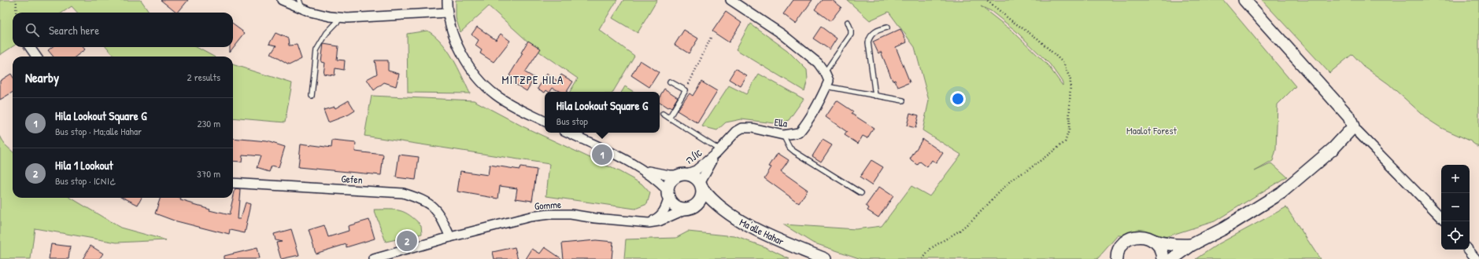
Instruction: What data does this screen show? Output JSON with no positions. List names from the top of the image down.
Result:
{
  "streets": {
    "street": [
      "Ella",
      "אלה",
      "Gefen",
      "Gomme",
      "Ma'alle Hahar"
    ]
  },
  "crossings": [
    ["Ella", "אלה"],
    ["אלה", "Gomme"],
    ["Gefen", "Gomme"]
  ],
  "districts": ["MITZPE HILA"],
  "parks": ["Maalot Forest"],
  "page": {
    "search": "Search here",
    "heading": ["Nearby", "2 results"],
    "popup": ["Hila Lookout Square G", "Bus stop"],
    "list": [
      {
        "mark": "1",
        "name": "Hila Lookout Square G",
        "note": "Bus stop · Ma;alle Hahar",
        "value": "230 m"
      },
      {
        "mark": "2",
        "name": "Hila 1 Lookout",
        "note": "Bus stop · גומא",
        "value": "370 m"
      }
    ],
    "pins": ["1", "2"],
    "map_buttons": ["+", "−"]
  }
}
